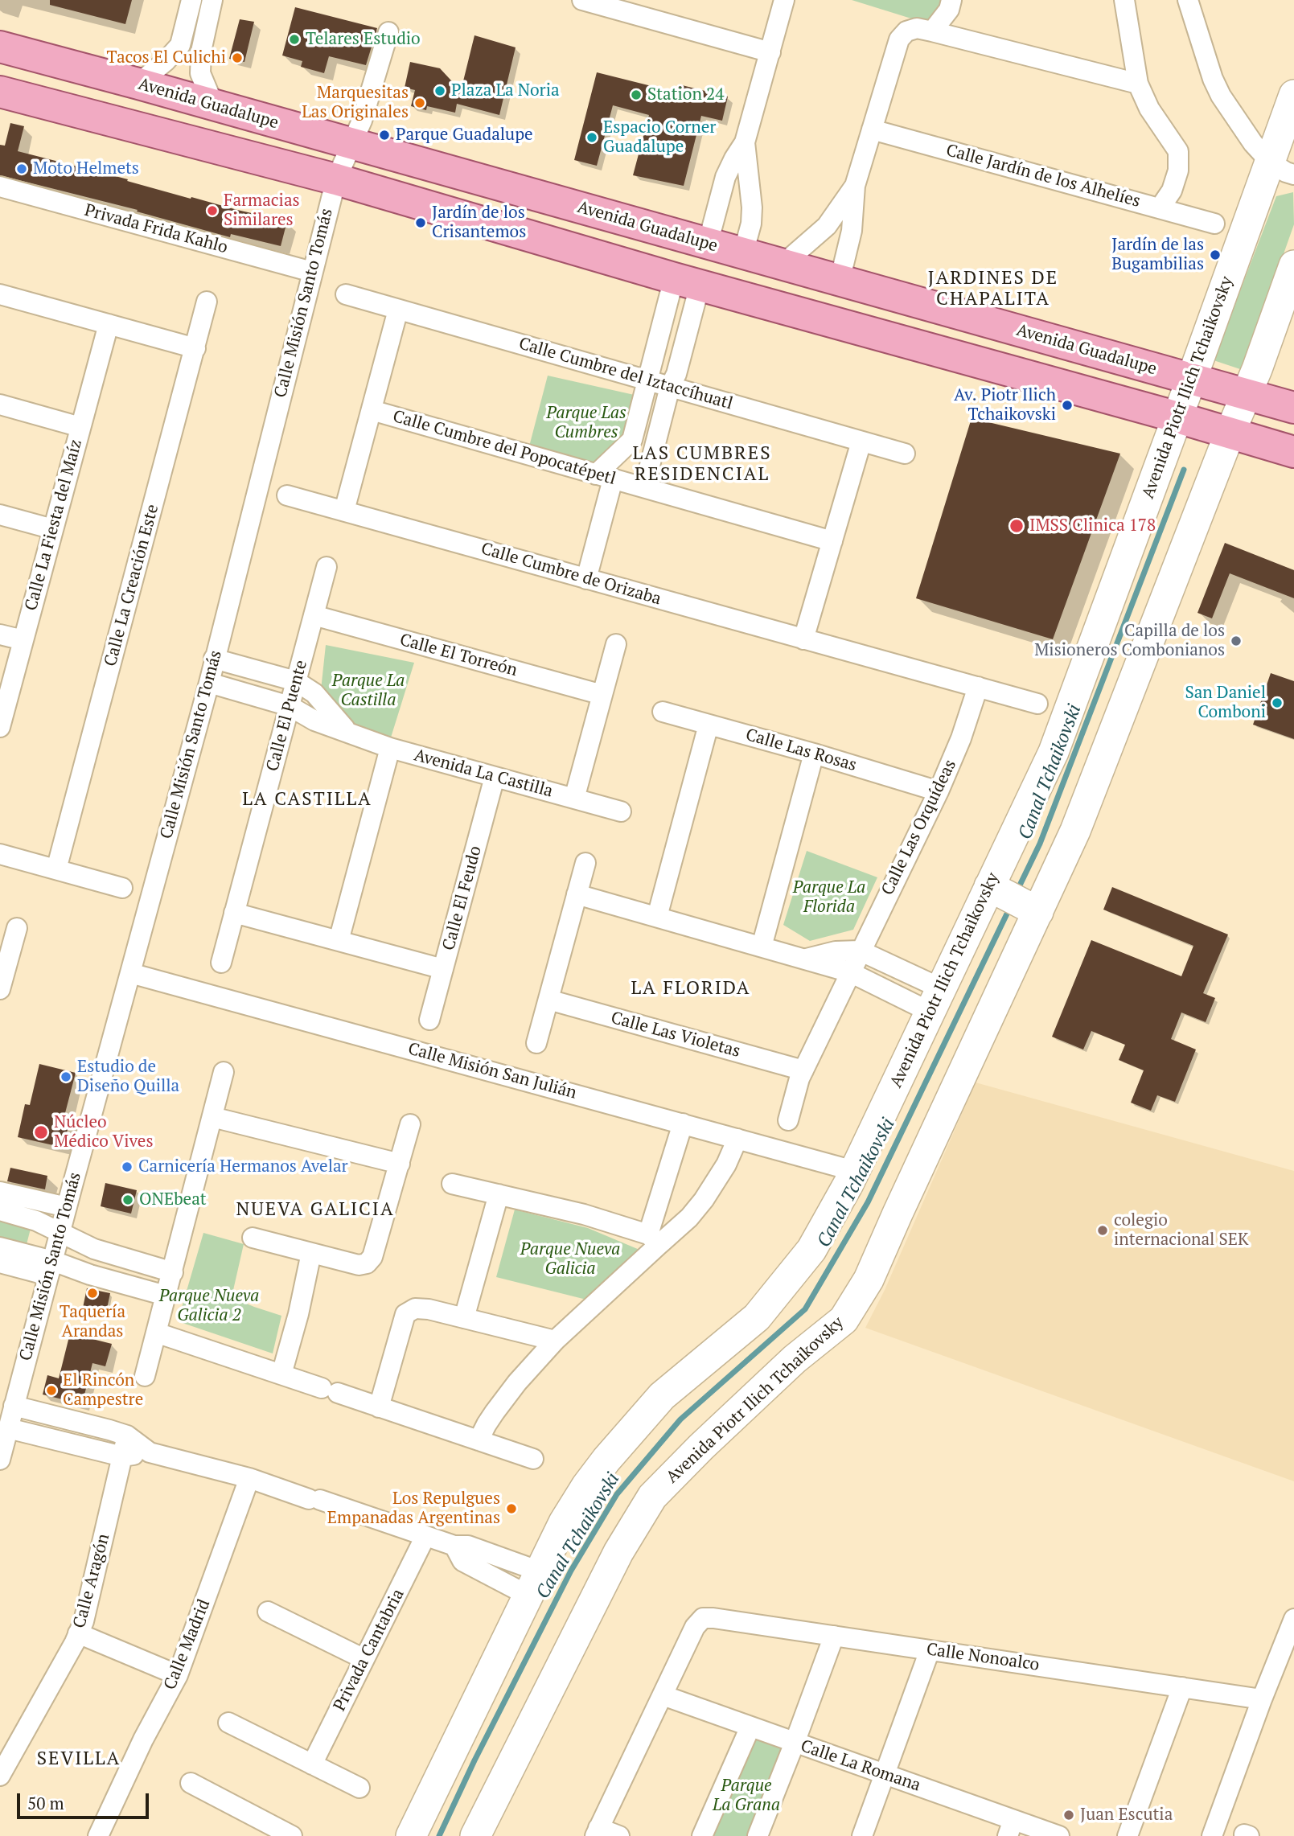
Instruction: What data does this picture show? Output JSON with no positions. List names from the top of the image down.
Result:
{
  "streets": {
    "main road": ["Avenida Guadalupe"],
    "street": [
      "Calle Jardín de los Alhelíes",
      "Privada Frida Kahlo",
      "Calle Misión Santo Tomás",
      "Calle Cumbre del Iztaccíhuatl",
      "Avenida Piotr Ilich Tchaikovsky",
      "Calle Cumbre del Popocatépetl",
      "Calle La Fiesta del Maíz",
      "Calle Cumbre de Orizaba",
      "Calle La Creación Este",
      "Calle El Torreón",
      "Calle El Puente",
      "Calle Las Rosas",
      "Avenida La Castilla",
      "Calle Las Orquídeas",
      "Calle El Feudo",
      "Calle Las Violetas",
      "Calle Misión San Julián",
      "Calle Aragón",
      "Calle Madrid",
      "Privada Cantabria",
      "Calle Nonoalco",
      "Calle La Romana"
    ]
  },
  "crossings": [
    ["Avenida Guadalupe", "Calle Misión Santo Tomás"],
    ["Avenida Guadalupe", "Avenida Piotr Ilich Tchaikovsky"],
    ["Privada Frida Kahlo", "Calle Misión Santo Tomás"],
    ["Calle Misión Santo Tomás", "Avenida La Castilla"],
    ["Calle Misión Santo Tomás", "Calle Misión San Julián"],
    ["Avenida Piotr Ilich Tchaikovsky", "Calle Misión San Julián"],
    ["Calle Cumbre de Orizaba", "Calle Las Orquídeas"],
    ["Calle El Torreón", "Calle El Puente"],
    ["Calle El Puente", "Avenida La Castilla"],
    ["Calle Las Rosas", "Calle Las Orquídeas"],
    ["Avenida La Castilla", "Calle El Feudo"],
    ["Calle Las Orquídeas", "Calle Las Violetas"],
    ["Calle Nonoalco", "Calle La Romana"]
  ],
  "districts": [
    "JARDINES DE CHAPALITA",
    "LAS CUMBRES RESIDENCIAL",
    "LA CASTILLA",
    "LA FLORIDA",
    "NUEVA GALICIA",
    "SEVILLA"
  ],
  "water": ["Canal Tchaikovski"],
  "parks": [
    "Parque Las Cumbres",
    "Parque La Castilla",
    "Parque La Florida",
    "Parque Nueva Galicia",
    "Parque Nueva Galicia 2",
    "Parque La Grana"
  ],
  "places": [
    "Telares Estudio",
    "Tacos El Culichi",
    "Plaza La Noria",
    "Station 24",
    "Marquesitas Las Originales",
    "Parque Guadalupe",
    "Espacio Corner Guadalupe",
    "Moto Helmets",
    "Farmacias Similares",
    "Jardín de los Crisantemos",
    "Jardín de las Bugambilias",
    "Av. Piotr Ilich Tchaikovski",
    "IMSS Clinica 178",
    "Capilla de los Misioneros Combonianos",
    "San Daniel Comboni",
    "Estudio de Diseño Quilla",
    "Núcleo Médico Vives",
    "Carnicería Hermanos Avelar",
    "ONEbeat",
    "colegio internacional SEK",
    "Taquería Arandas",
    "El Rincón Campestre",
    "Los Repulgues Empanadas Argentinas",
    "Juan Escutia"
  ],
  "scale_bar": "50 m"
}
